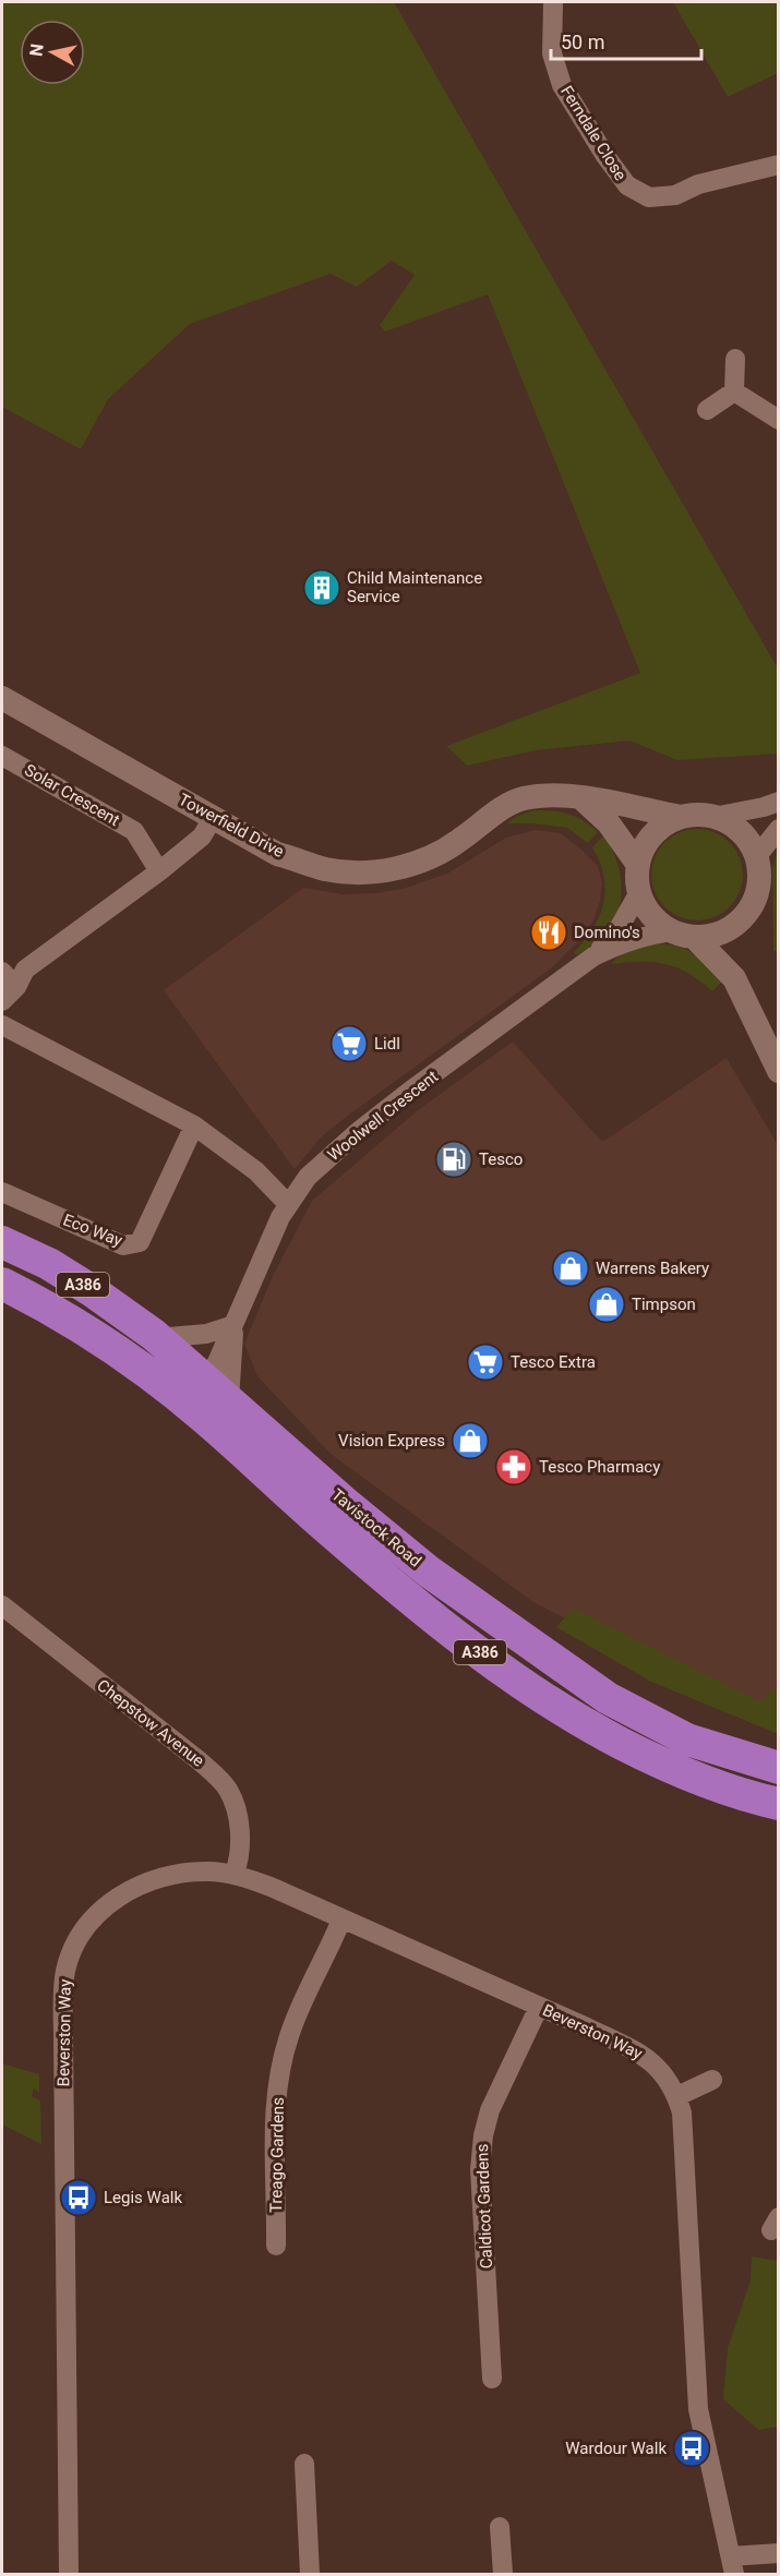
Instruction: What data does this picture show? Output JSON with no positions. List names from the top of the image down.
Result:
{
  "streets": {
    "highway": ["A386", "Tavistock Road"],
    "street": [
      "Ferndale Close",
      "Solar Crescent",
      "Towerfield Drive",
      "Woolwell Crescent",
      "Eco Way",
      "Chepstow Avenue",
      "Beverston Way",
      "Treago Gardens",
      "Caldicot Gardens"
    ]
  },
  "crossings": [
    ["Towerfield Drive", "Woolwell Crescent"],
    ["Woolwell Crescent", "Tavistock Road"],
    ["Chepstow Avenue", "Beverston Way"],
    ["Beverston Way", "Treago Gardens"],
    ["Beverston Way", "Caldicot Gardens"]
  ],
  "places": {
    "building": ["Child Maintenance Service"],
    "restaurant": ["Domino's"],
    "supermarket": ["Lidl", "Tesco Extra"],
    "fuel station": ["Tesco"],
    "shop": ["Warrens Bakery", "Timpson", "Vision Express"],
    "pharmacy": ["Tesco Pharmacy"],
    "bus stop": ["Legis Walk", "Wardour Walk"]
  },
  "scale_bar": "50 m",
  "north": "left"
}
